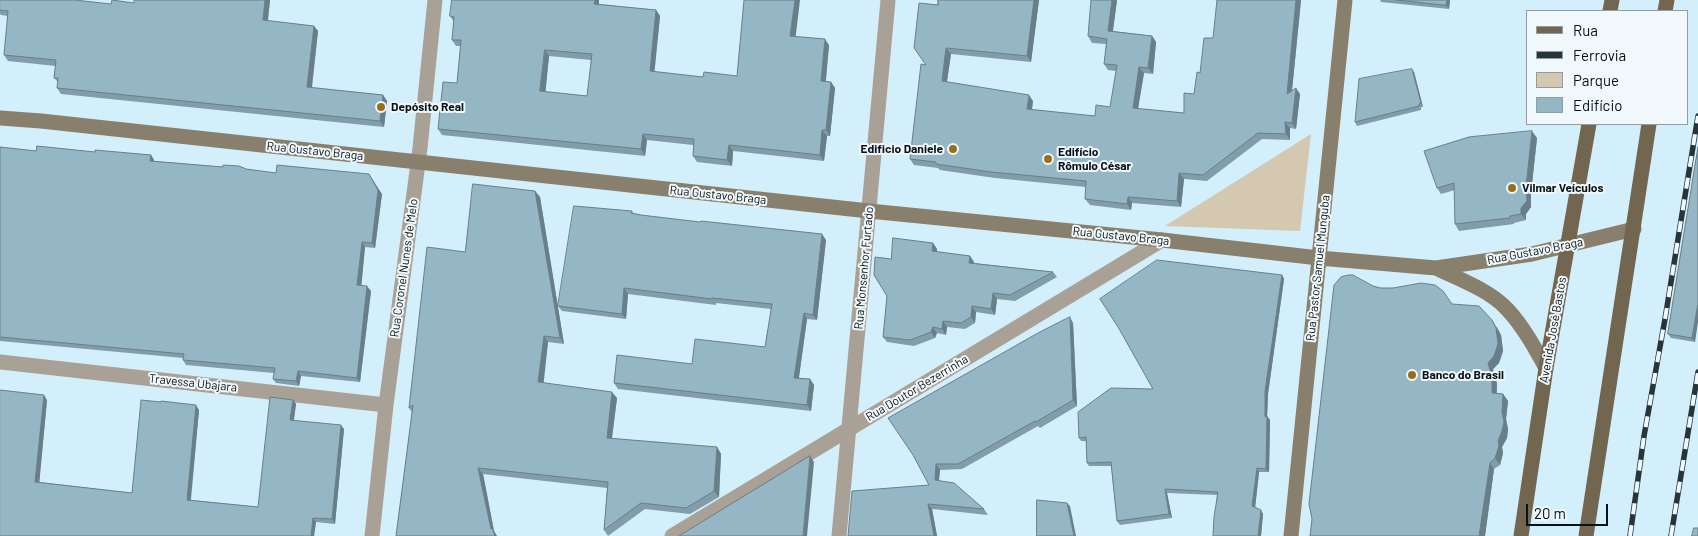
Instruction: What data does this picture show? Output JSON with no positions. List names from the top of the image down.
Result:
{
  "streets": {
    "main road": ["Avenida José Bastos"],
    "street": [
      "Rua Gustavo Braga",
      "Rua Coronel Nunes de Melo",
      "Rua Monsenhor Furtado",
      "Rua Pastor Samuel Munguba",
      "Travessa Ubajara",
      "Rua Doutor Bezerrinha"
    ]
  },
  "crossings": [
    ["Rua Gustavo Braga", "Rua Coronel Nunes de Melo"],
    ["Rua Gustavo Braga", "Rua Monsenhor Furtado"],
    ["Rua Gustavo Braga", "Rua Pastor Samuel Munguba"],
    ["Rua Gustavo Braga", "Avenida José Bastos"],
    ["Rua Gustavo Braga", "Rua Doutor Bezerrinha"],
    ["Rua Coronel Nunes de Melo", "Travessa Ubajara"],
    ["Rua Monsenhor Furtado", "Rua Doutor Bezerrinha"]
  ],
  "places": [
    "Depósito Real",
    "Edificio Daniele",
    "Edifício Rômulo César",
    "Vilmar Veículos",
    "Banco do Brasil"
  ],
  "legend": [
    "Rua",
    "Ferrovia",
    "Parque",
    "Edifício"
  ],
  "scale_bar": "20 m"
}
